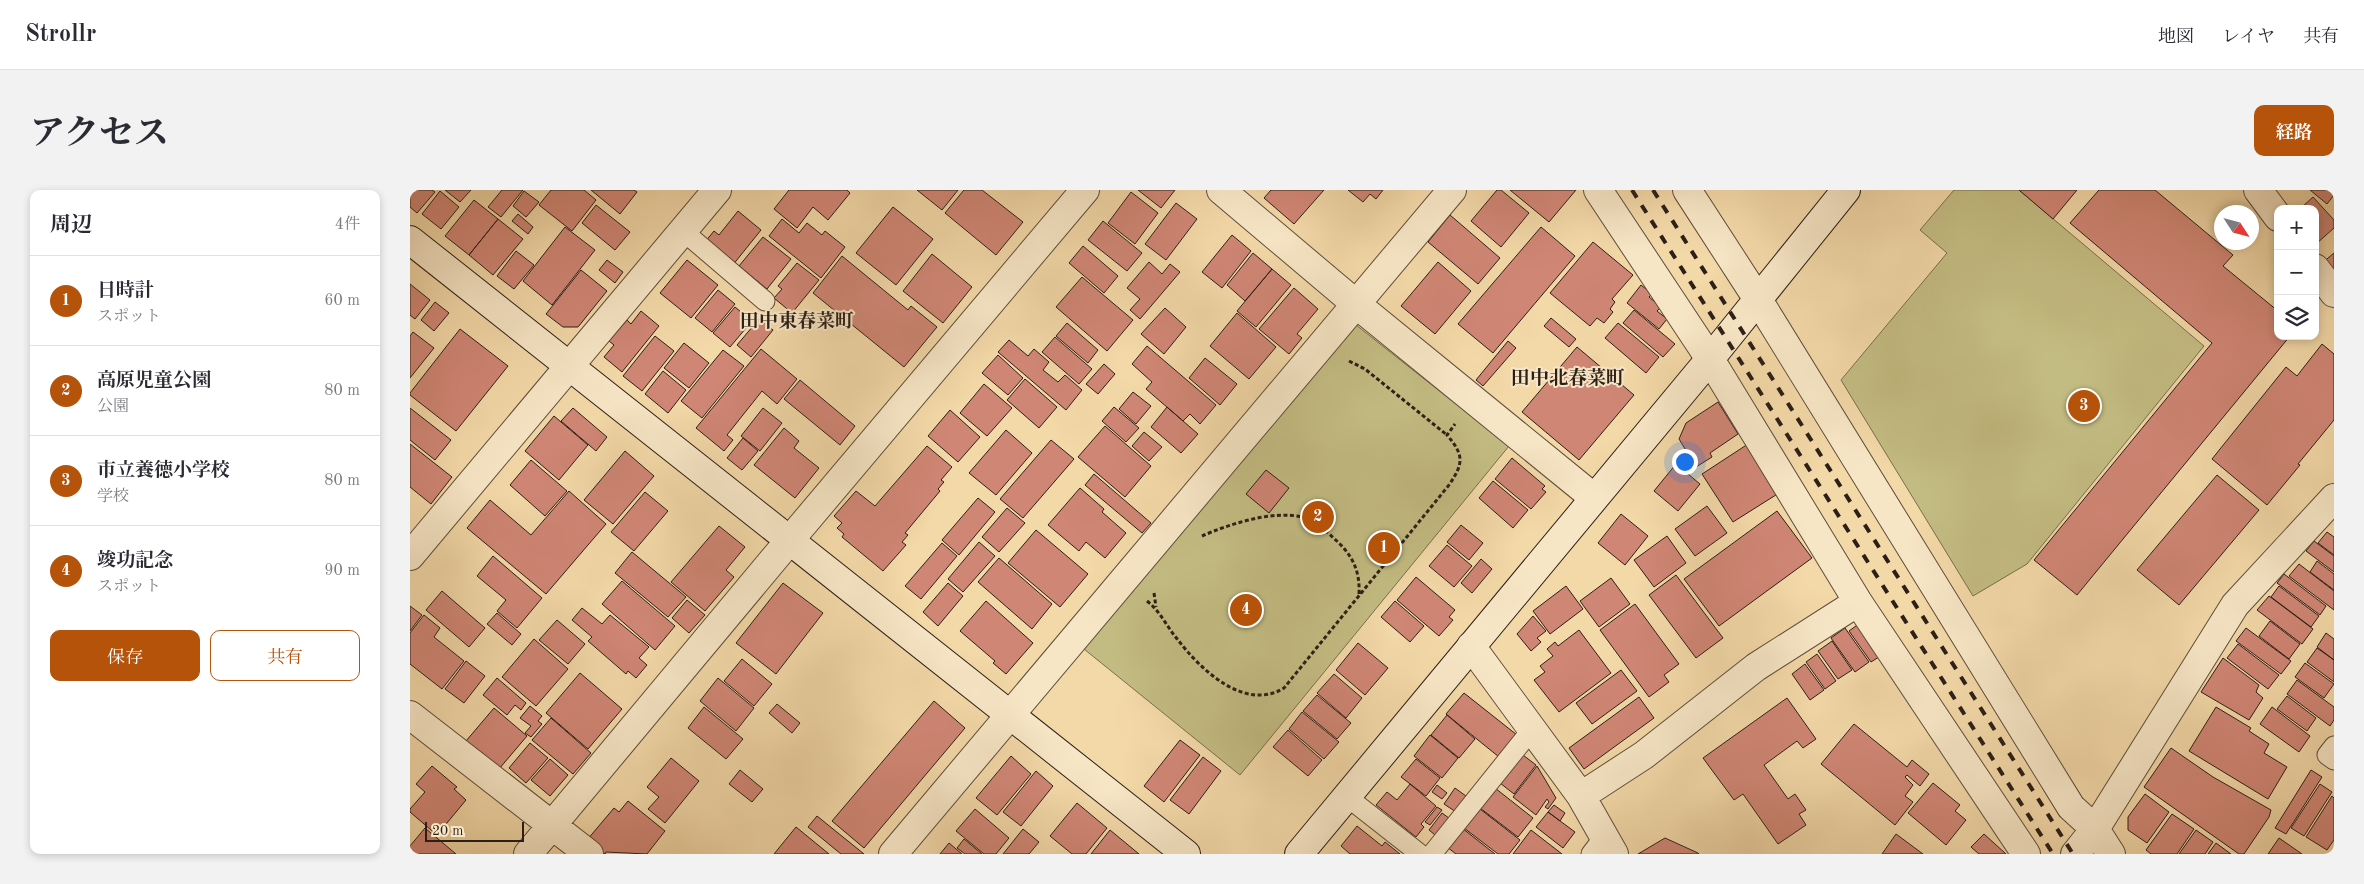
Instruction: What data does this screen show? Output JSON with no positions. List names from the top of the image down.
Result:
{
  "districts": ["田中東春菜町", "田中北春菜町"],
  "scale_bar": "20 m",
  "north": "bottom right",
  "page": {
    "header": "Strollr",
    "nav": ["地図", "レイヤ", "共有"],
    "title": "アクセス",
    "buttons": [
      "経路",
      ["保存", "共有"]
    ],
    "heading": ["周辺", "4件"],
    "map_buttons": ["+", "−"],
    "list": [
      {
        "mark": "1",
        "name": "日時計",
        "note": "スポット",
        "value": "60 m"
      },
      {
        "mark": "2",
        "name": "高原児童公園",
        "note": "公園",
        "value": "80 m"
      },
      {
        "mark": "3",
        "name": "市立養徳小学校",
        "note": "学校",
        "value": "80 m"
      },
      {
        "mark": "4",
        "name": "竣功記念",
        "note": "スポット",
        "value": "90 m"
      }
    ],
    "pins": [
      "3",
      "2",
      "1",
      "4"
    ],
    "scale": "20 m"
  }
}
